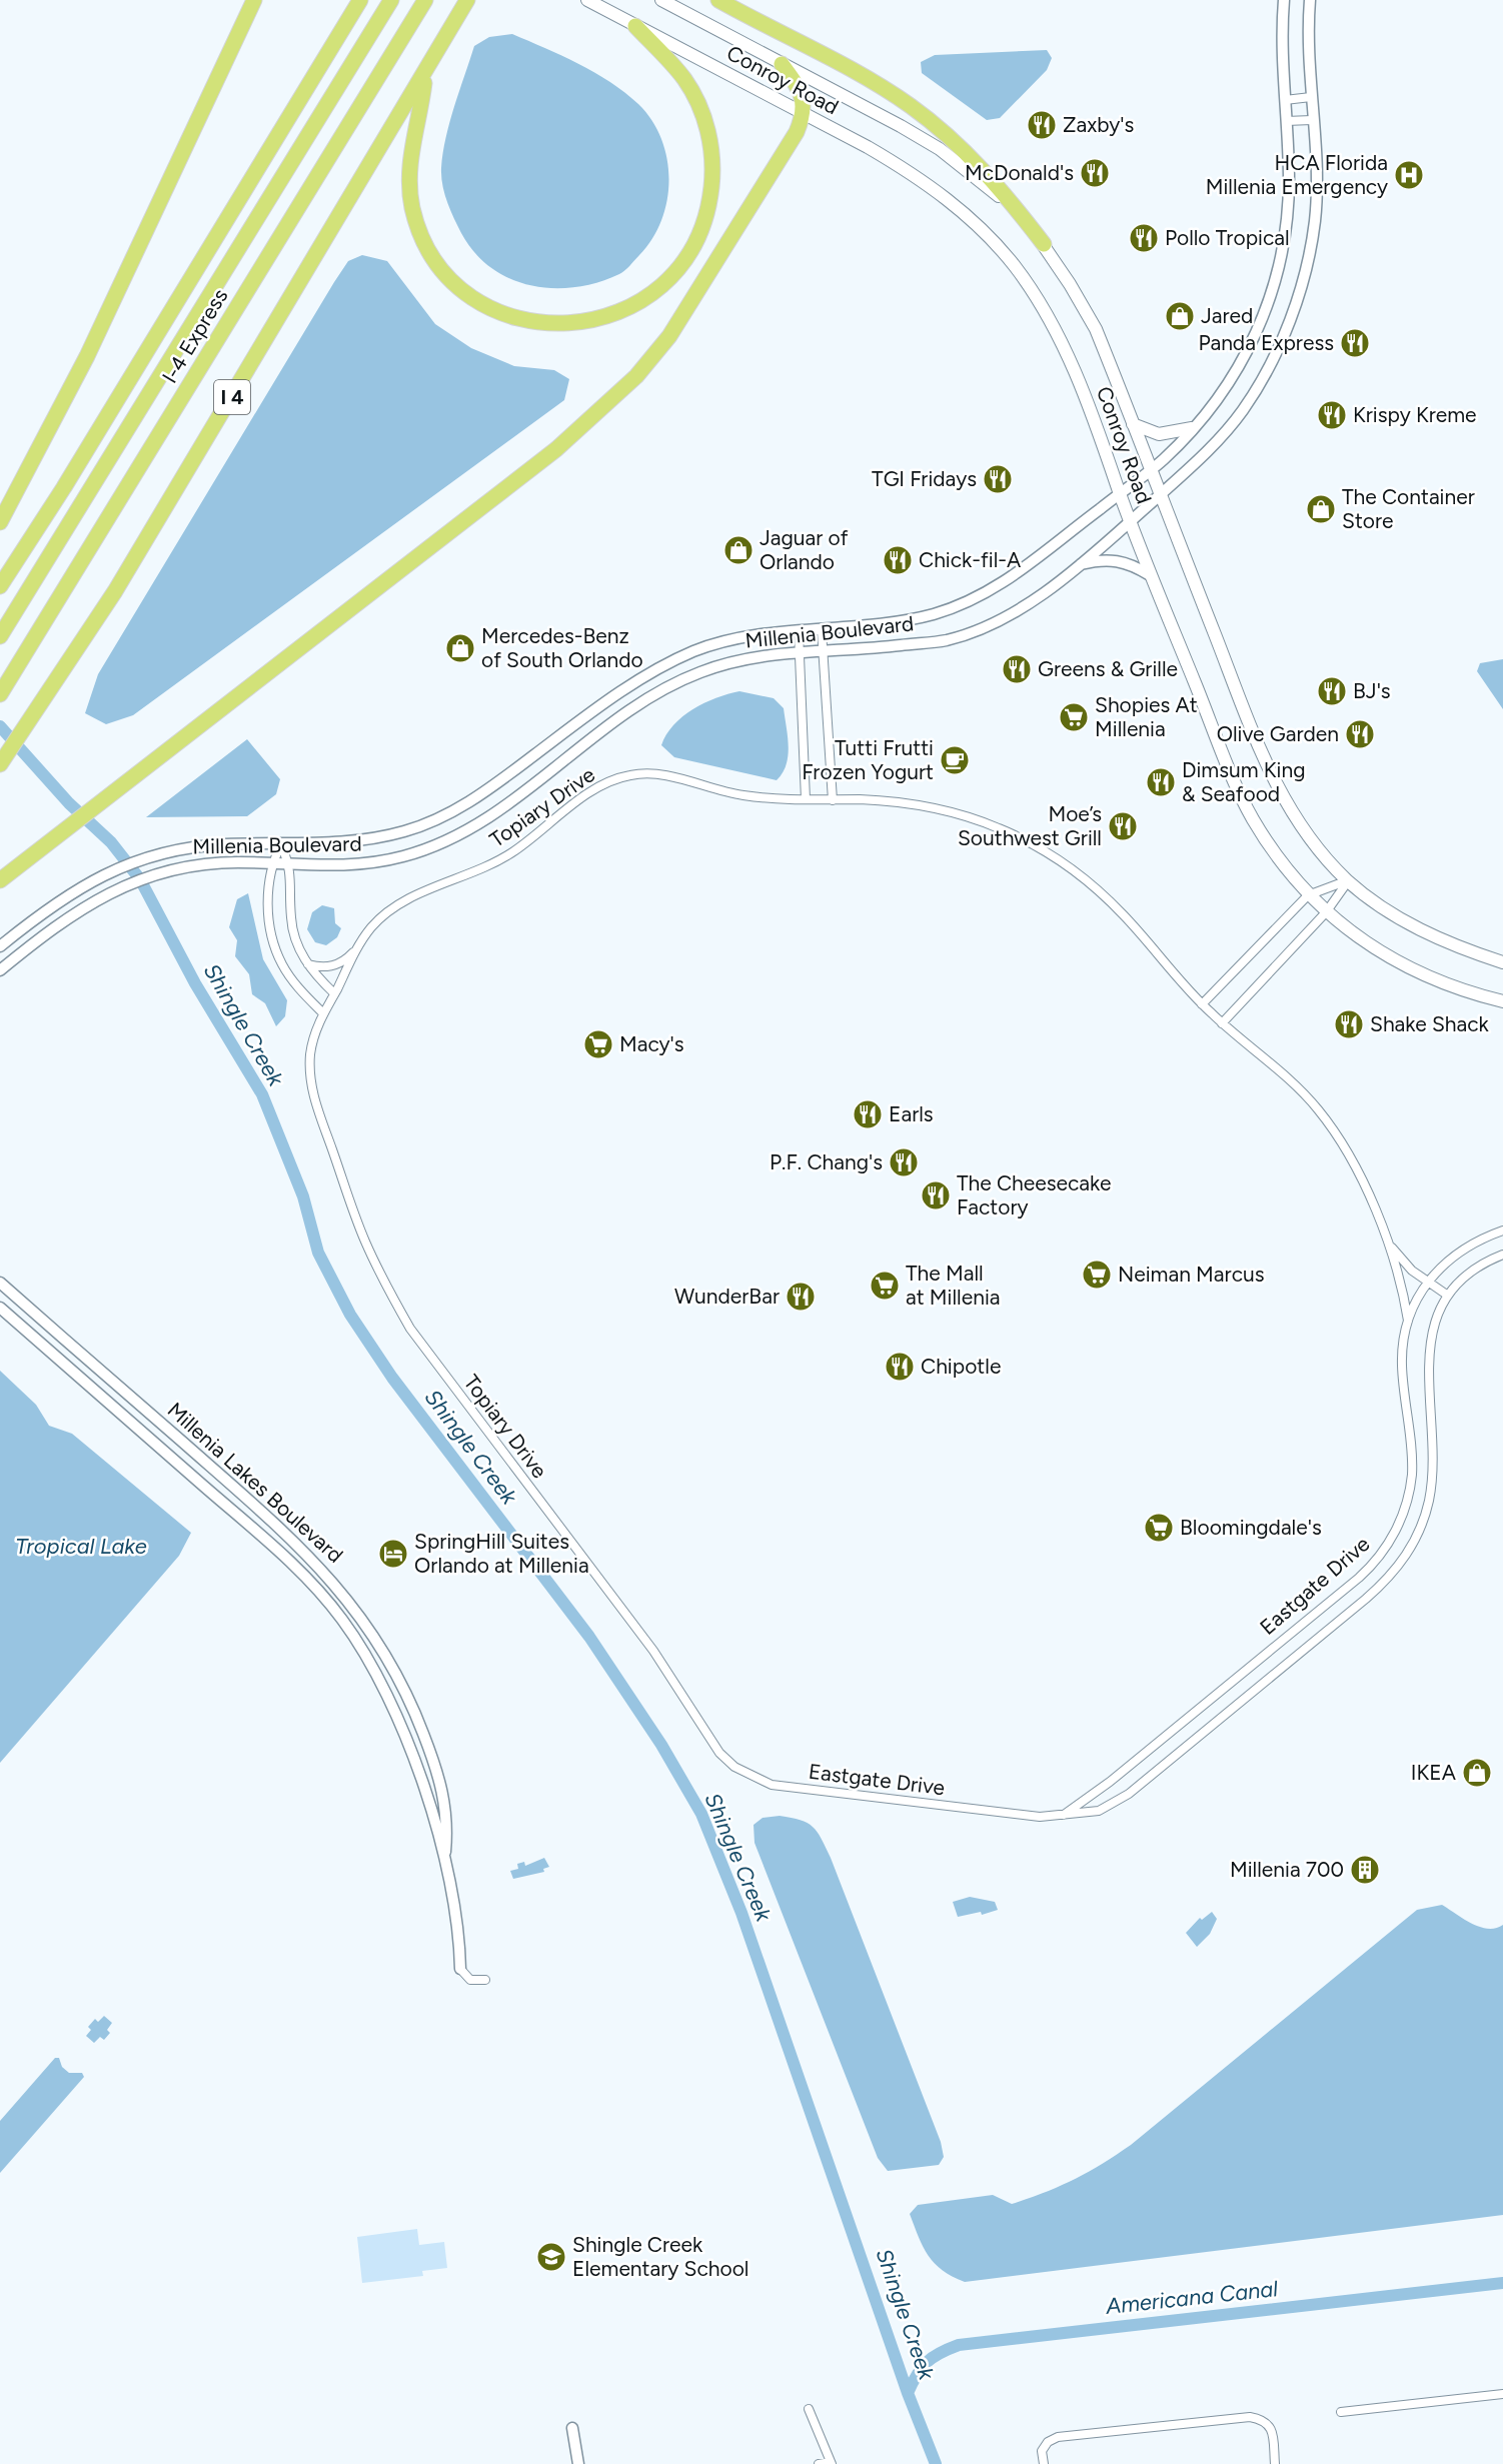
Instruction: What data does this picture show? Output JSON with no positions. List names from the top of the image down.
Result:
{
  "streets": {
    "highway": ["I-4 Express", "I 4"],
    "main road": ["Conroy Road"],
    "street": [
      "Millenia Boulevard",
      "Topiary Drive",
      "Millenia Lakes Boulevard",
      "Eastgate Drive"
    ]
  },
  "crossings": [
    ["Conroy Road", "Millenia Boulevard"],
    ["Topiary Drive", "Eastgate Drive"]
  ],
  "water": ["Shingle Creek", "Tropical Lake", "Americana Canal"],
  "places": {
    "restaurant": [
      "Zaxby's",
      "McDonald's",
      "Pollo Tropical",
      "Panda Express",
      "Krispy Kreme",
      "TGI Fridays",
      "Chick-fil-A",
      "Greens & Grille",
      "BJ's",
      "Olive Garden",
      "Dimsum King & Seafood",
      "Moe’s Southwest Grill",
      "Shake Shack",
      "Earls",
      "P.F. Chang's",
      "The Cheesecake Factory",
      "WunderBar",
      "Chipotle"
    ],
    "hospital": ["HCA Florida Millenia Emergency"],
    "shop": [
      "Jared",
      "The Container Store",
      "Jaguar of Orlando",
      "Mercedes-Benz of South Orlando",
      "IKEA"
    ],
    "supermarket": [
      "Shopies At Millenia",
      "Macy's",
      "Neiman Marcus",
      "The Mall at Millenia",
      "Bloomingdale's"
    ],
    "cafe": ["Tutti Frutti Frozen Yogurt"],
    "hotel": ["SpringHill Suites Orlando at Millenia"],
    "building": ["Millenia 700"],
    "school or university": ["Shingle Creek Elementary School"]
  }
}
